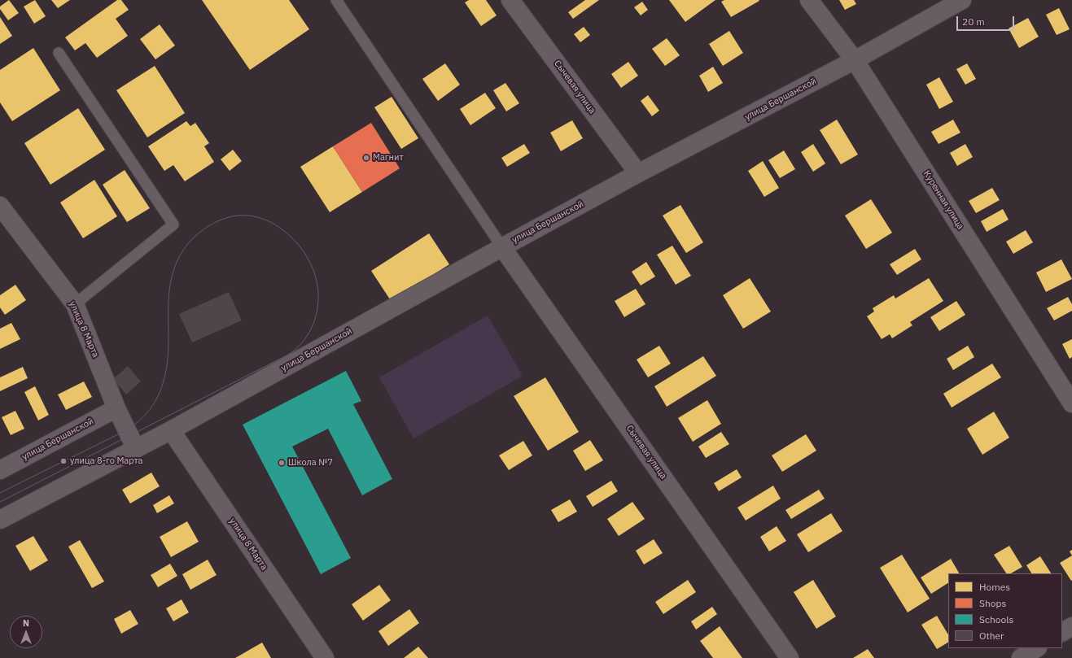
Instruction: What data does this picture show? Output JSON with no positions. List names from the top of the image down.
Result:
{
  "streets": {
    "street": [
      "Сычевая улица",
      "улица Бершанской",
      "Куренная улица",
      "улица 8 Марта"
    ]
  },
  "crossings": [
    ["Сычевая улица", "улица Бершанской"],
    ["улица Бершанской", "Куренная улица"],
    ["улица Бершанской", "улица 8 Марта"]
  ],
  "places": ["Магнит", "улица 8-го Марта", "Школа №7"],
  "legend": [
    "Homes",
    "Shops",
    "Schools",
    "Other"
  ],
  "scale_bar": "20 m",
  "north": "top"
}
